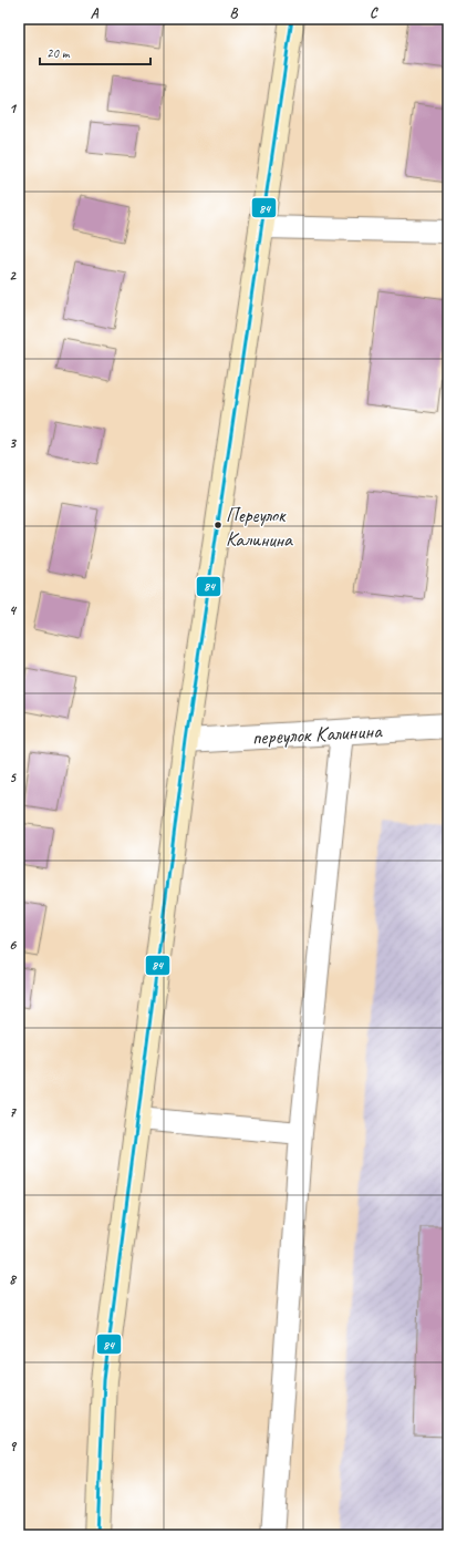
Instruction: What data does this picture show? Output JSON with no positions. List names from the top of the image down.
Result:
{
  "streets": {
    "street": ["переулок Калинина"]
  },
  "places": ["Переулок Калинина"],
  "lines": ["transit line 84"],
  "scale_bar": "20 m",
  "grid": {
    "columns": ["A", "B", "C"],
    "rows": [
      "1",
      "2",
      "3",
      "4",
      "5",
      "6",
      "7",
      "8",
      "9"
    ]
  }
}
